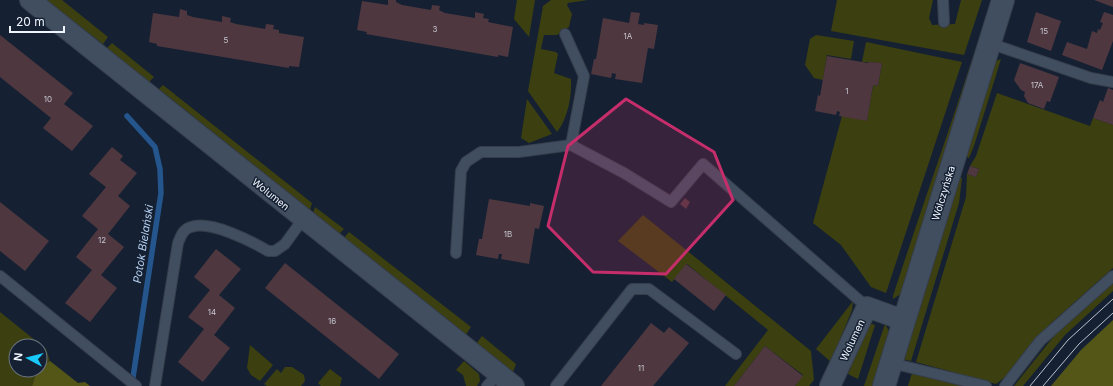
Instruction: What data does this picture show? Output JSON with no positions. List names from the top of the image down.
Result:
{
  "streets": {
    "main road": ["Wólczyńska"],
    "street": ["Wolumen"]
  },
  "crossings": [
    ["Wólczyńska", "Wolumen"]
  ],
  "water": ["Potok Bielański"],
  "house_numbers": [
    "3",
    "15",
    "1A",
    "5",
    "17A",
    "1",
    "10",
    "1B",
    "12",
    "14",
    "16",
    "11"
  ],
  "scale_bar": "20 m",
  "north": "left"
}
